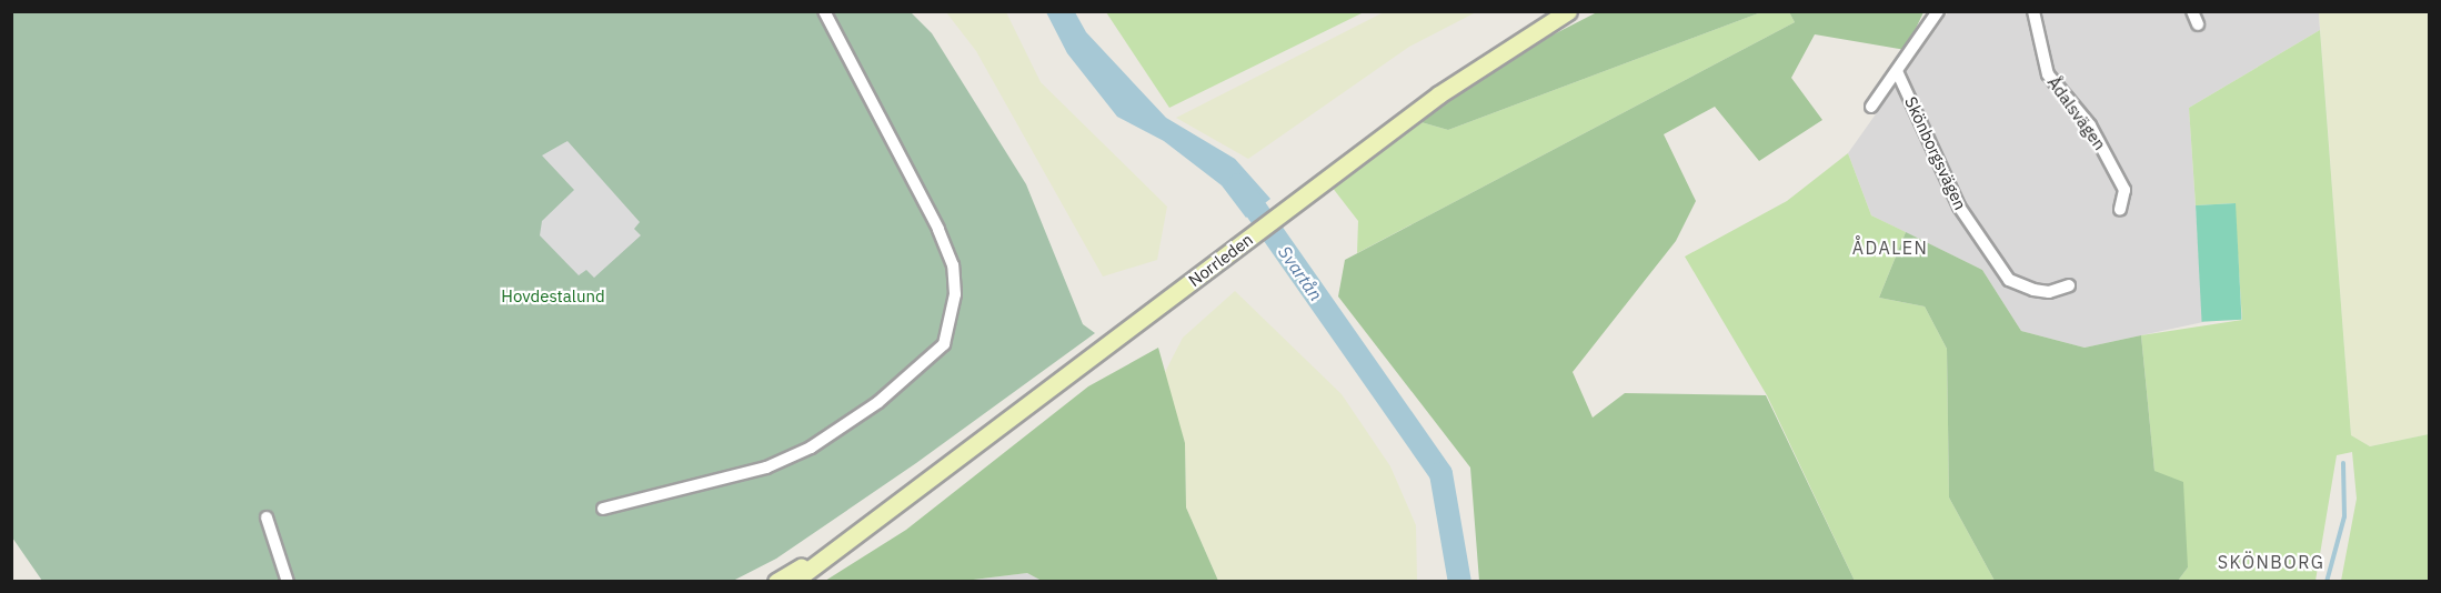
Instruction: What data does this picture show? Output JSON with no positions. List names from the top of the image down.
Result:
{
  "streets": {
    "main road": ["Norrleden"],
    "street": ["Ådalsvägen", "Skönborgsvägen"]
  },
  "districts": ["ÅDALEN", "SKÖNBORG"],
  "water": ["Svartån"],
  "parks": ["Hovdestalund"]
}
